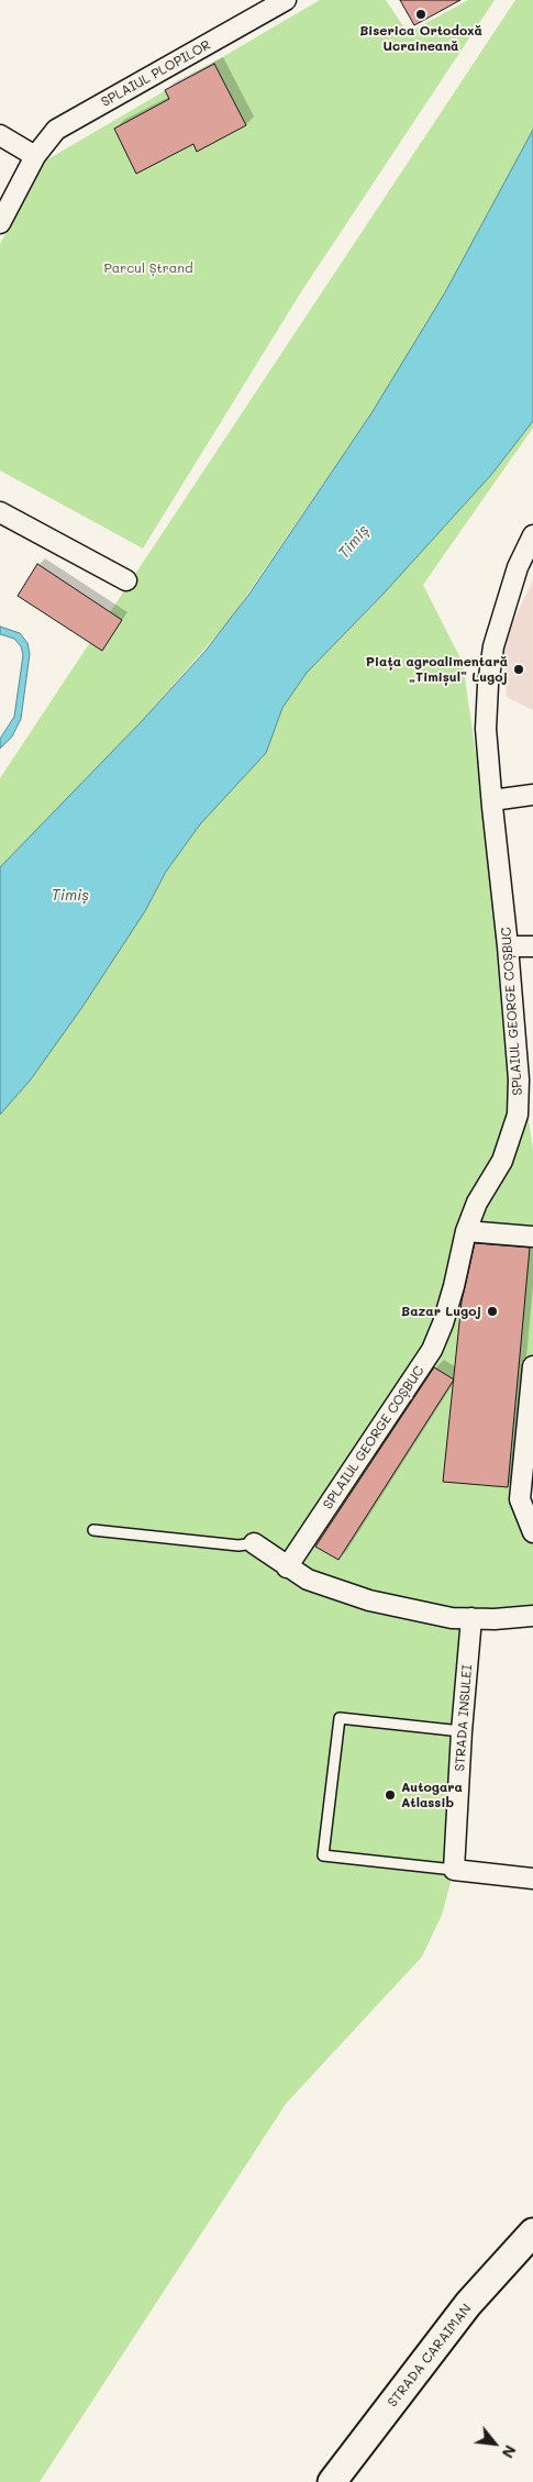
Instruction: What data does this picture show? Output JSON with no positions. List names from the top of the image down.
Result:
{
  "streets": {
    "main road": ["STRADA CARAIMAN"],
    "street": ["SPLAIUL PLOPILOR", "SPLAIUL GEORGE COȘBUC", "STRADA INSULEI"]
  },
  "water": ["Timiș"],
  "parks": ["Parcul Ștrand"],
  "places": [
    "Biserica Ortodoxă Ucraineană",
    "Piața agroalimentară „Timișul” Lugoj",
    "Bazar Lugoj",
    "Autogara Atlassib"
  ],
  "north": "bottom right"
}
